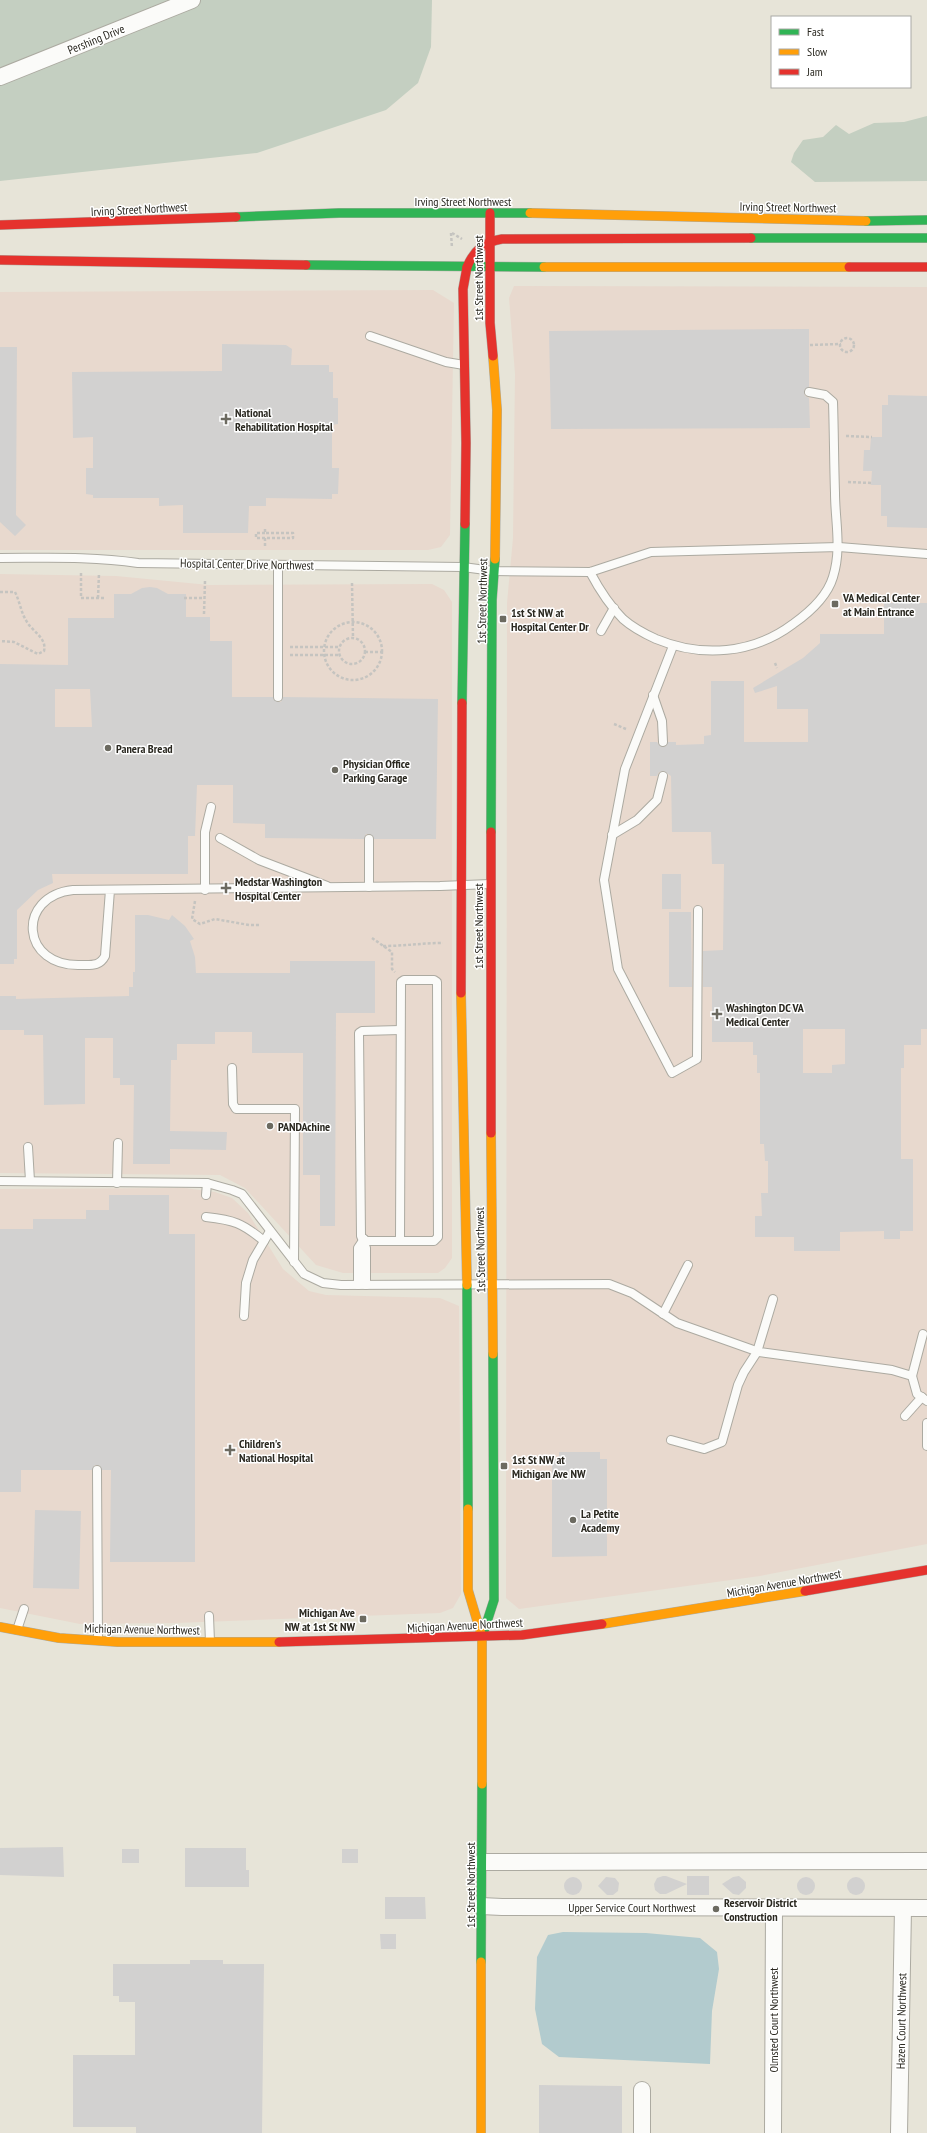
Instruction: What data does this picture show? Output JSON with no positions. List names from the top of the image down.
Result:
{
  "streets": {
    "street": [
      "Pershing Drive",
      "Irving Street Northwest",
      "1st Street Northwest",
      "Michigan Avenue Northwest",
      "Upper Service Court Northwest",
      "Olmsted Court Northwest",
      "Hazen Court Northwest"
    ],
    "lane": ["Hospital Center Drive Northwest"]
  },
  "crossings": [
    ["Irving Street Northwest", "1st Street Northwest"],
    ["1st Street Northwest", "Hospital Center Drive Northwest"],
    ["1st Street Northwest", "Michigan Avenue Northwest"],
    ["1st Street Northwest", "Upper Service Court Northwest"],
    ["Upper Service Court Northwest", "Olmsted Court Northwest"],
    ["Upper Service Court Northwest", "Hazen Court Northwest"]
  ],
  "places": {
    "health": [
      "National Rehabilitation Hospital",
      "Medstar Washington Hospital Center",
      "Washington DC VA Medical Center",
      "Children's National Hospital"
    ],
    "transit": [
      "VA Medical Center at Main Entrance",
      "1st St NW at Hospital Center Dr",
      "1st St NW at Michigan Ave NW",
      "Michigan Ave NW at 1st St NW"
    ],
    "other": [
      "Panera Bread",
      "Physician Office Parking Garage",
      "PANDAchine",
      "La Petite Academy",
      "Reservoir District Construction"
    ]
  },
  "legend": ["Fast", "Slow", "Jam"]
}
